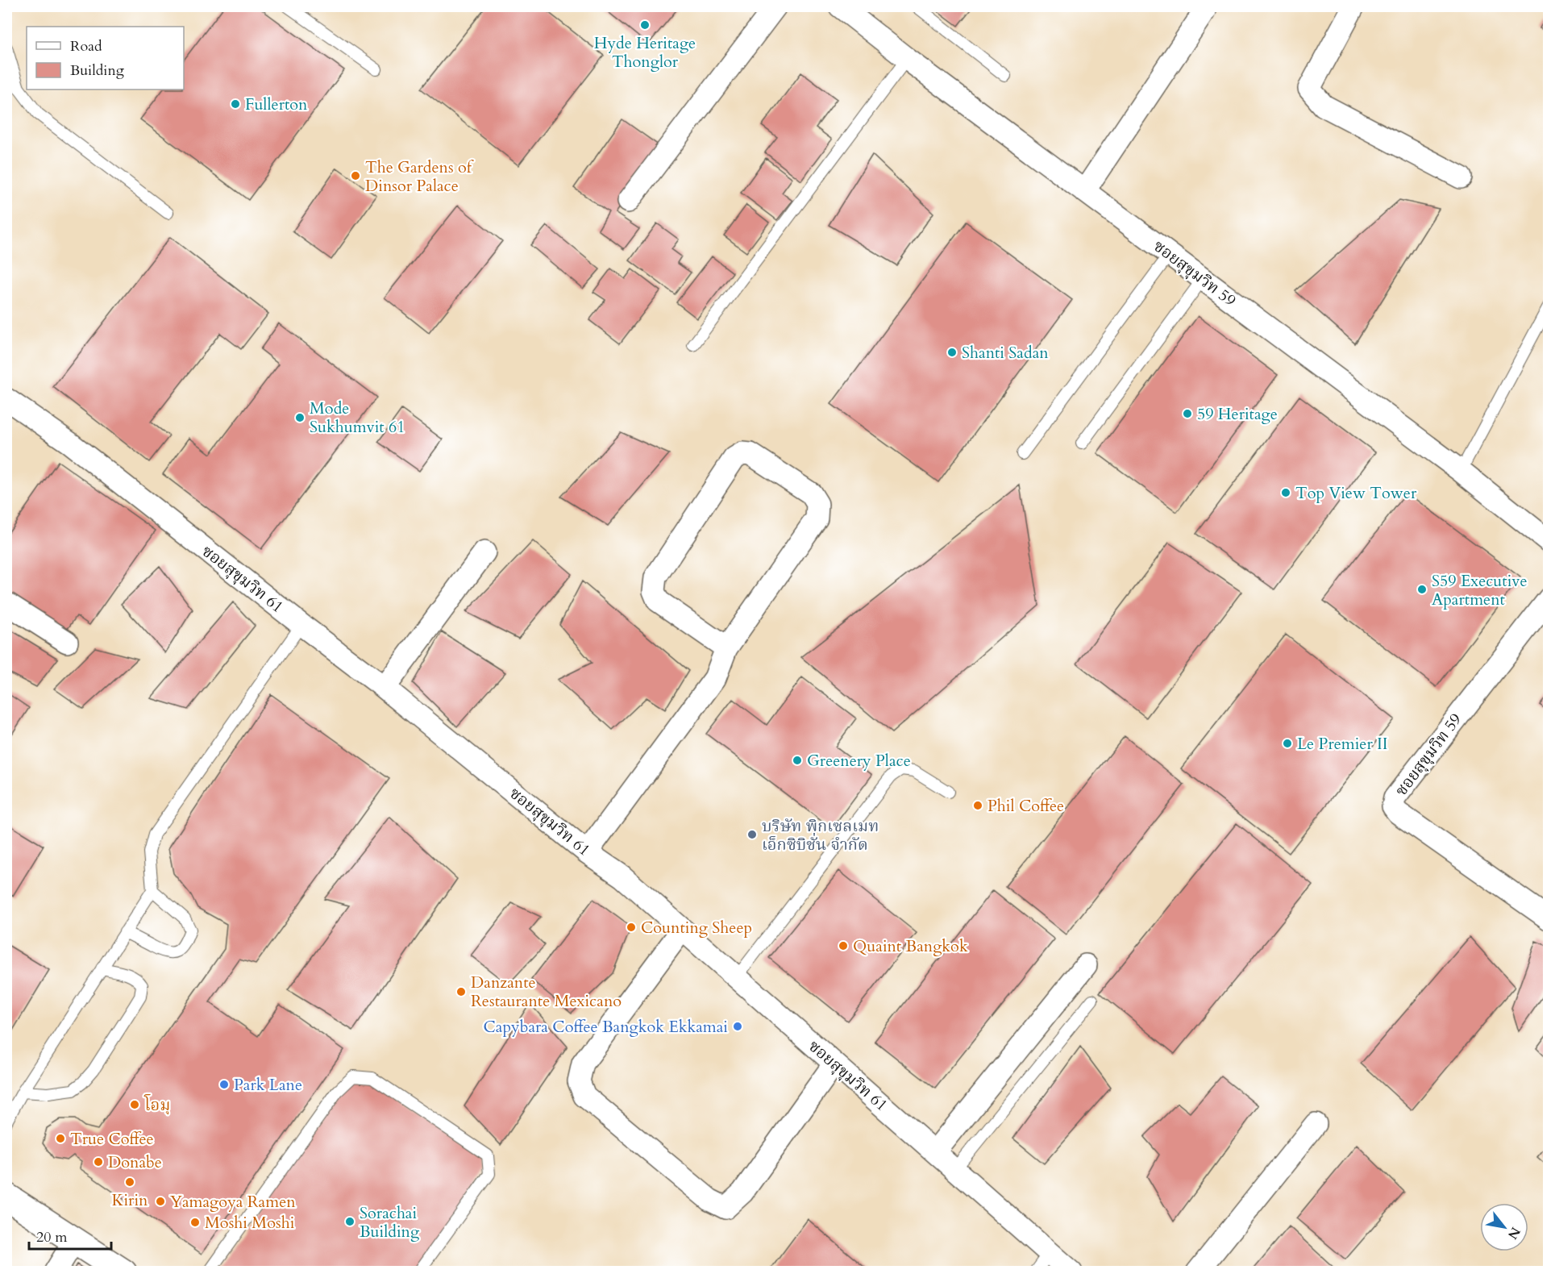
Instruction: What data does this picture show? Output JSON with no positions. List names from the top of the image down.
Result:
{
  "streets": {
    "street": ["ซอยสุขุมวิท 59", "ซอยสุขุมวิท 61"]
  },
  "places": [
    "Hyde Heritage Thonglor",
    "Fullerton",
    "The Gardens of Dinsor Palace",
    "Shanti Sadan",
    "59 Heritage",
    "Mode Sukhumvit 61",
    "Top View Tower",
    "S59 Executive Apartment",
    "Le Premier II",
    "Greenery Place",
    "Phil Coffee",
    "บริษัท พิกเซลเมท เอ็กซิบิชั่น จำกัด",
    "Counting Sheep",
    "Quaint Bangkok",
    "Danzante Restaurante Mexicano",
    "Capybara Coffee Bangkok Ekkamai",
    "Park Lane",
    "โอมุ",
    "True Coffee",
    "Donabe",
    "Kirin",
    "Yamagoya Ramen",
    "Sorachai Building",
    "Moshi Moshi"
  ],
  "legend": ["Road", "Building"],
  "scale_bar": "20 m",
  "north": "bottom right"
}
